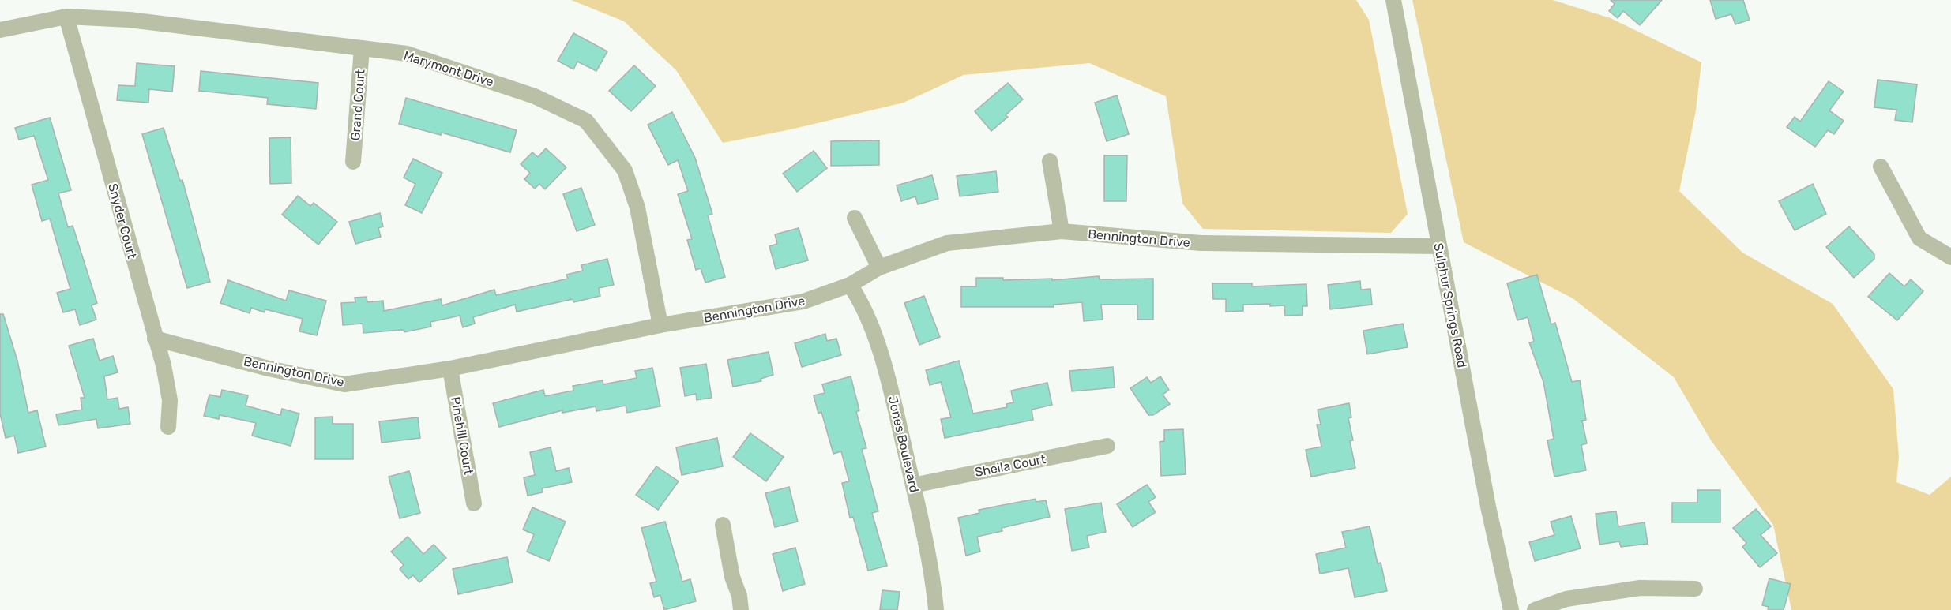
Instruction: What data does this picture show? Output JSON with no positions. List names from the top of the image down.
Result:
{
  "streets": {
    "street": [
      "Marymont Drive",
      "Grand Court",
      "Snyder Court",
      "Bennington Drive",
      "Sulphur Springs Road",
      "Pinehill Court",
      "Jones Boulevard",
      "Sheila Court"
    ]
  },
  "crossings": [
    ["Marymont Drive", "Grand Court"],
    ["Marymont Drive", "Snyder Court"],
    ["Marymont Drive", "Bennington Drive"],
    ["Snyder Court", "Bennington Drive"],
    ["Bennington Drive", "Sulphur Springs Road"],
    ["Bennington Drive", "Pinehill Court"],
    ["Bennington Drive", "Jones Boulevard"],
    ["Jones Boulevard", "Sheila Court"]
  ]
}
